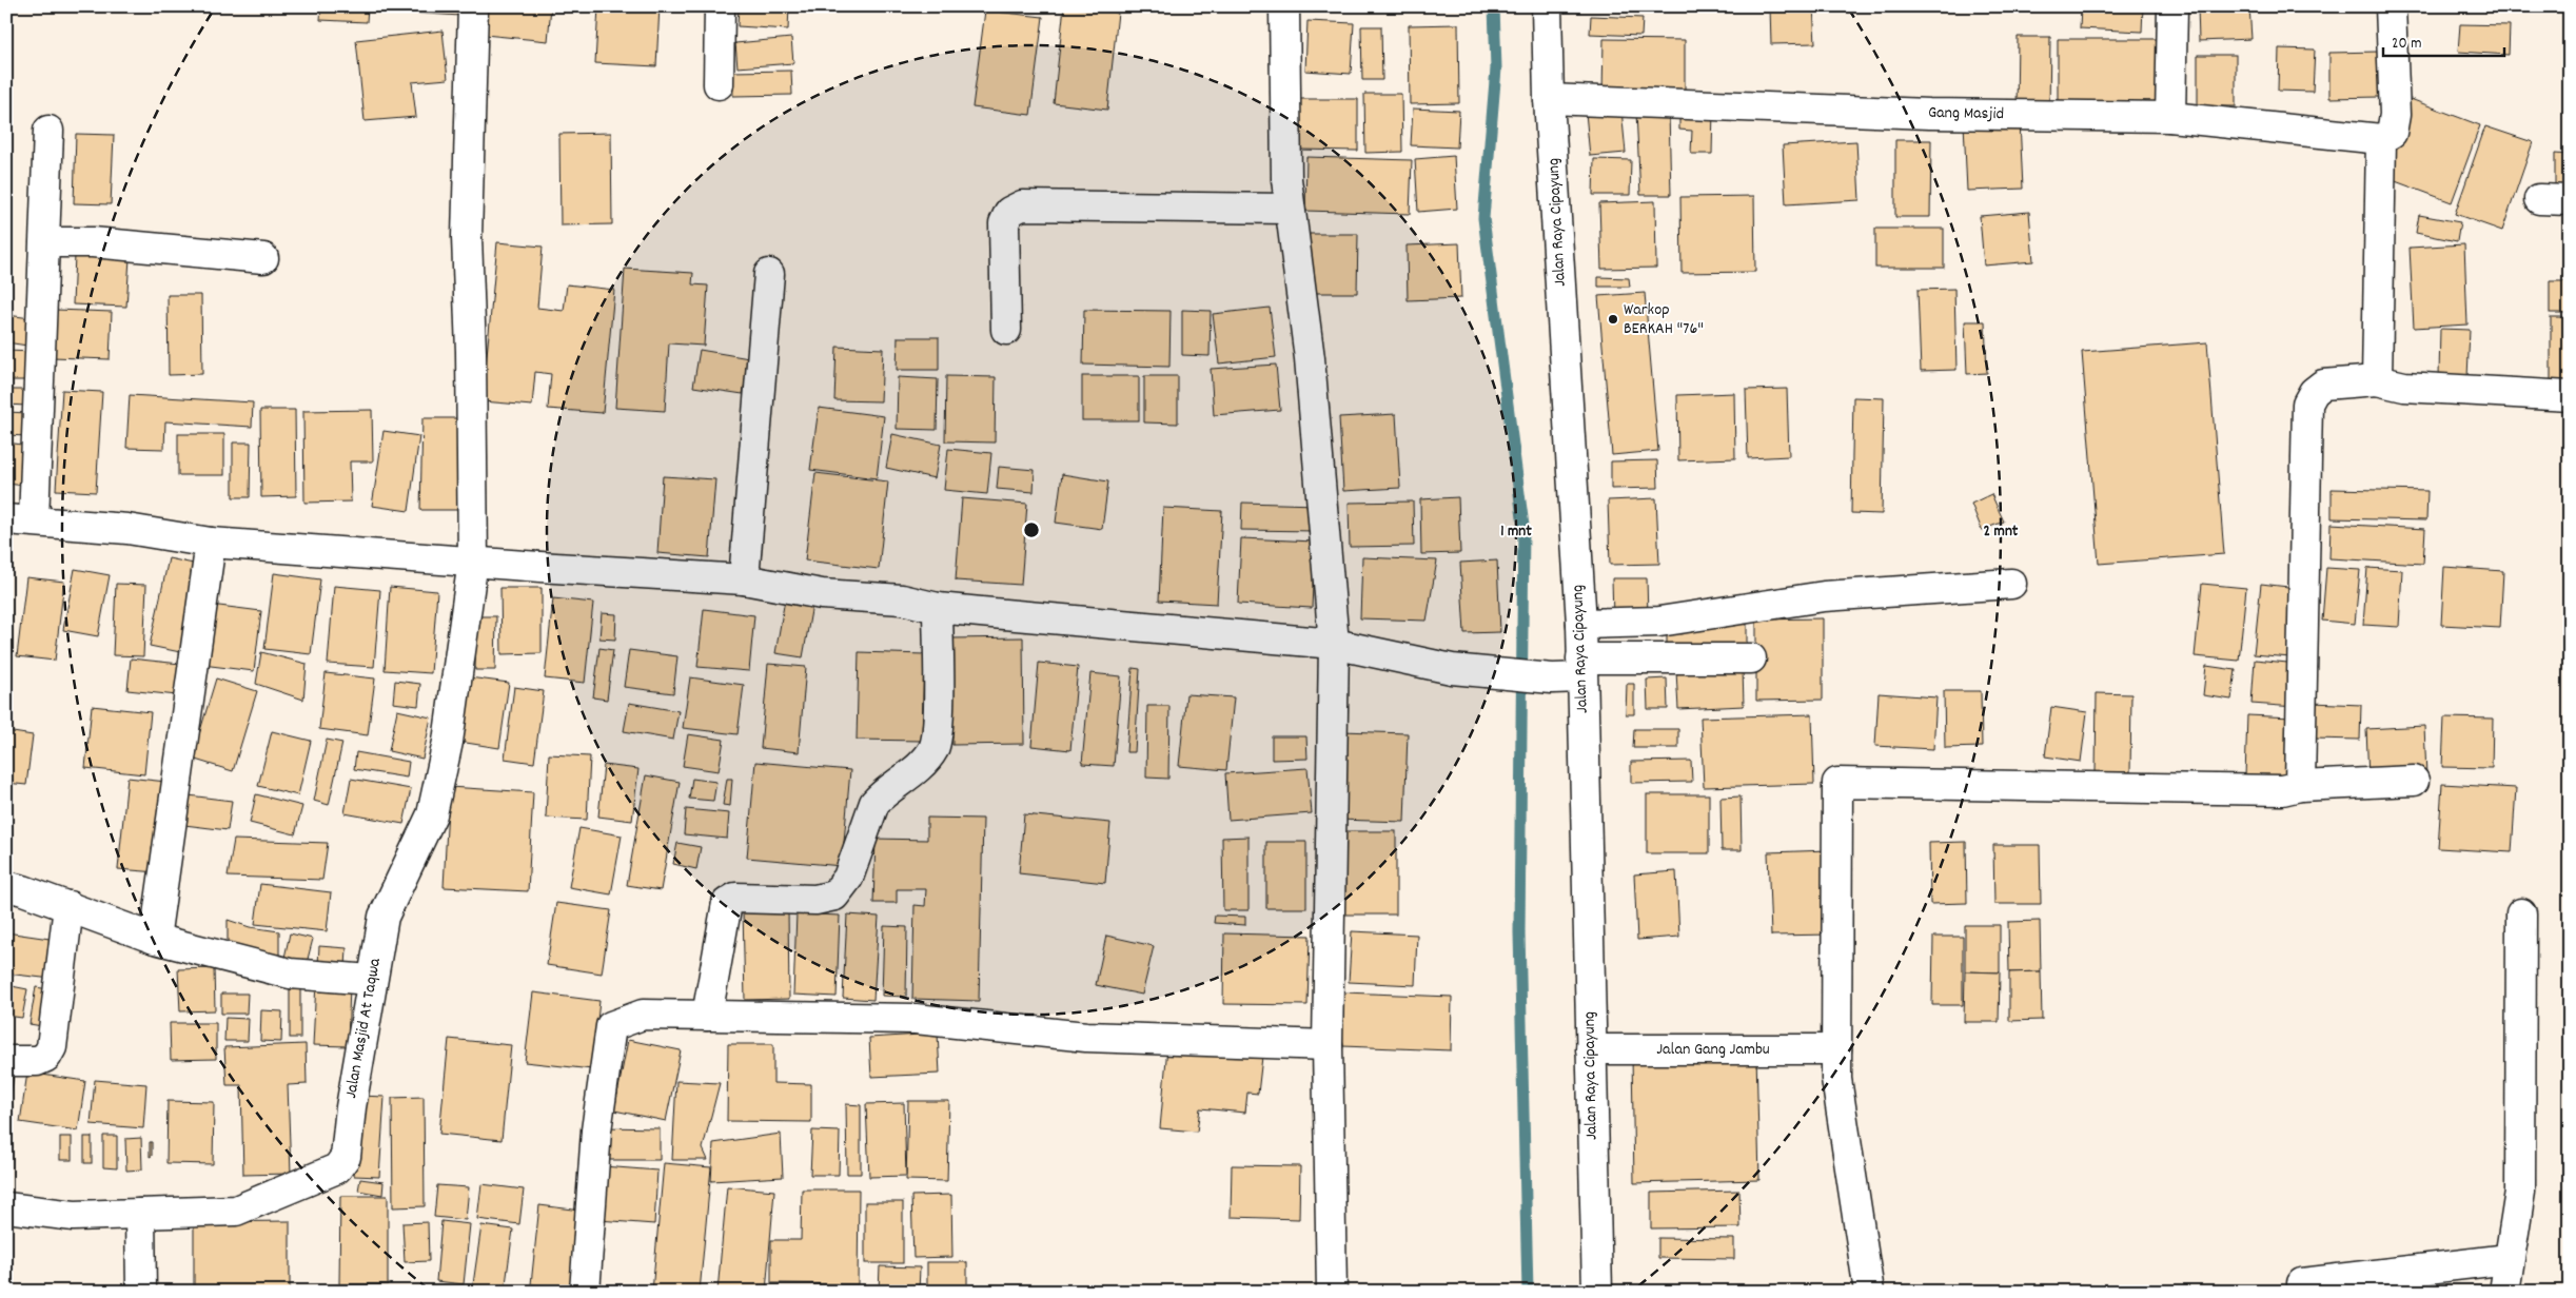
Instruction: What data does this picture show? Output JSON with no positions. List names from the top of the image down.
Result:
{
  "streets": {
    "street": [
      "Gang Masjid",
      "Jalan Raya Cipayung",
      "Jalan Masjid At Taqwa",
      "Jalan Gang Jambu"
    ]
  },
  "crossings": [
    ["Gang Masjid", "Jalan Raya Cipayung"],
    ["Jalan Raya Cipayung", "Jalan Gang Jambu"]
  ],
  "places": ["Warkop BERKAH \"76\""],
  "scale_bar": "20 m",
  "rings": ["1 mnt", "2 mnt"]
}
